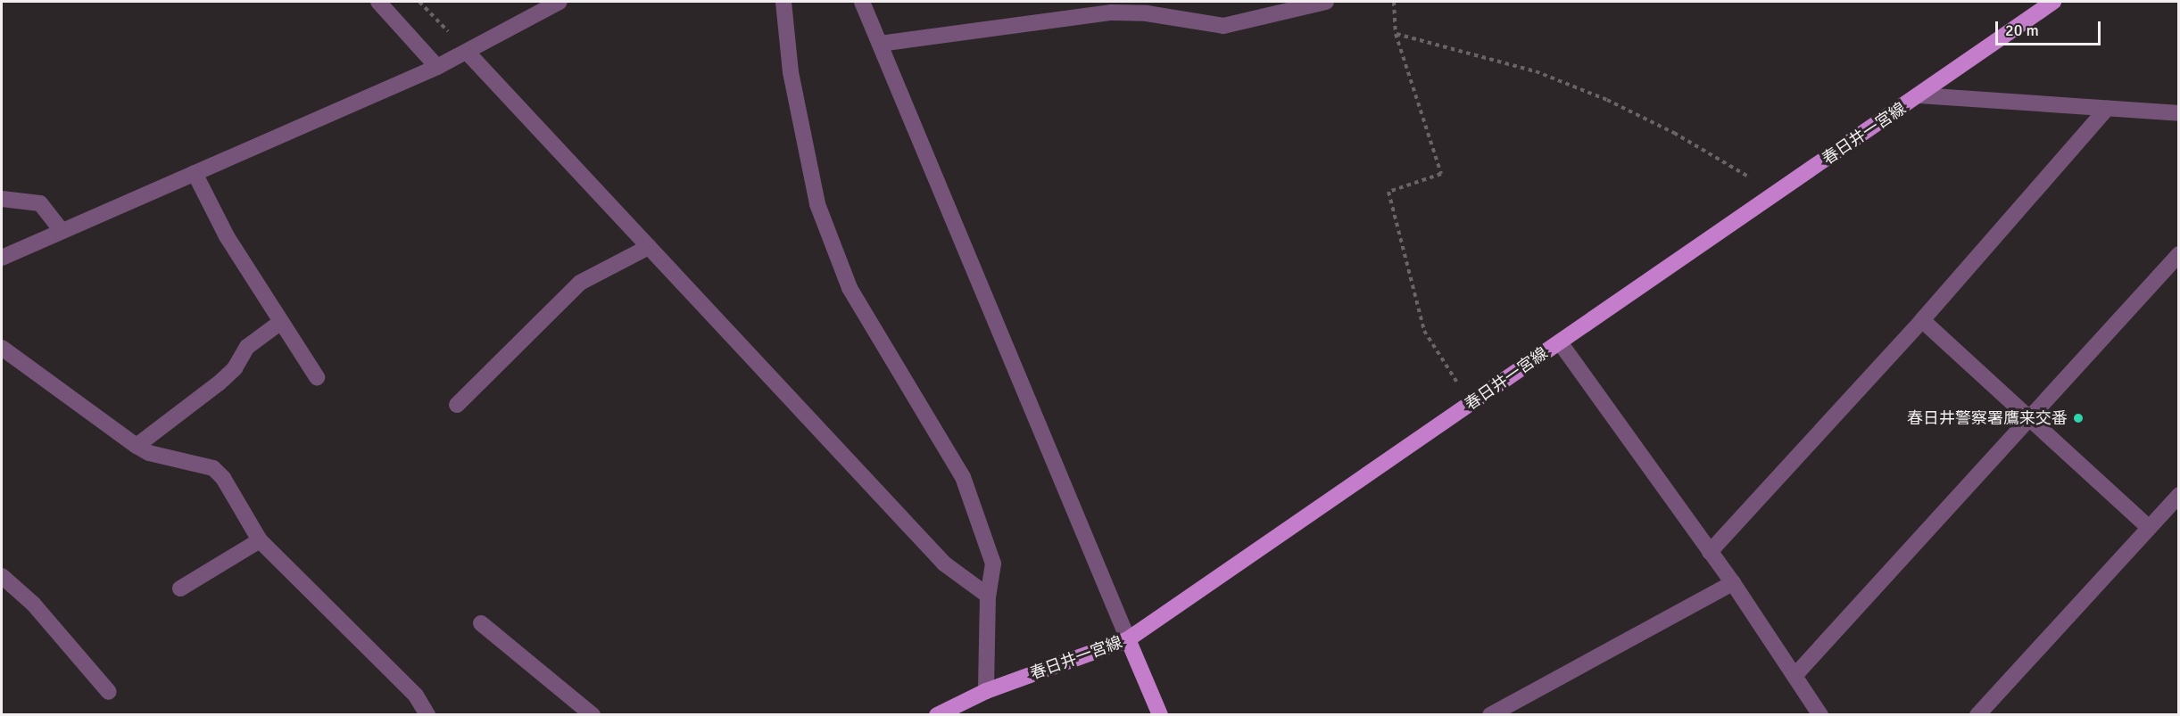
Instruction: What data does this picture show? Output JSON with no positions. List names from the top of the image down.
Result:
{
  "streets": {
    "main road": ["春日井一宮線"]
  },
  "places": ["春日井警察署鷹来交番"],
  "scale_bar": "20 m"
}
